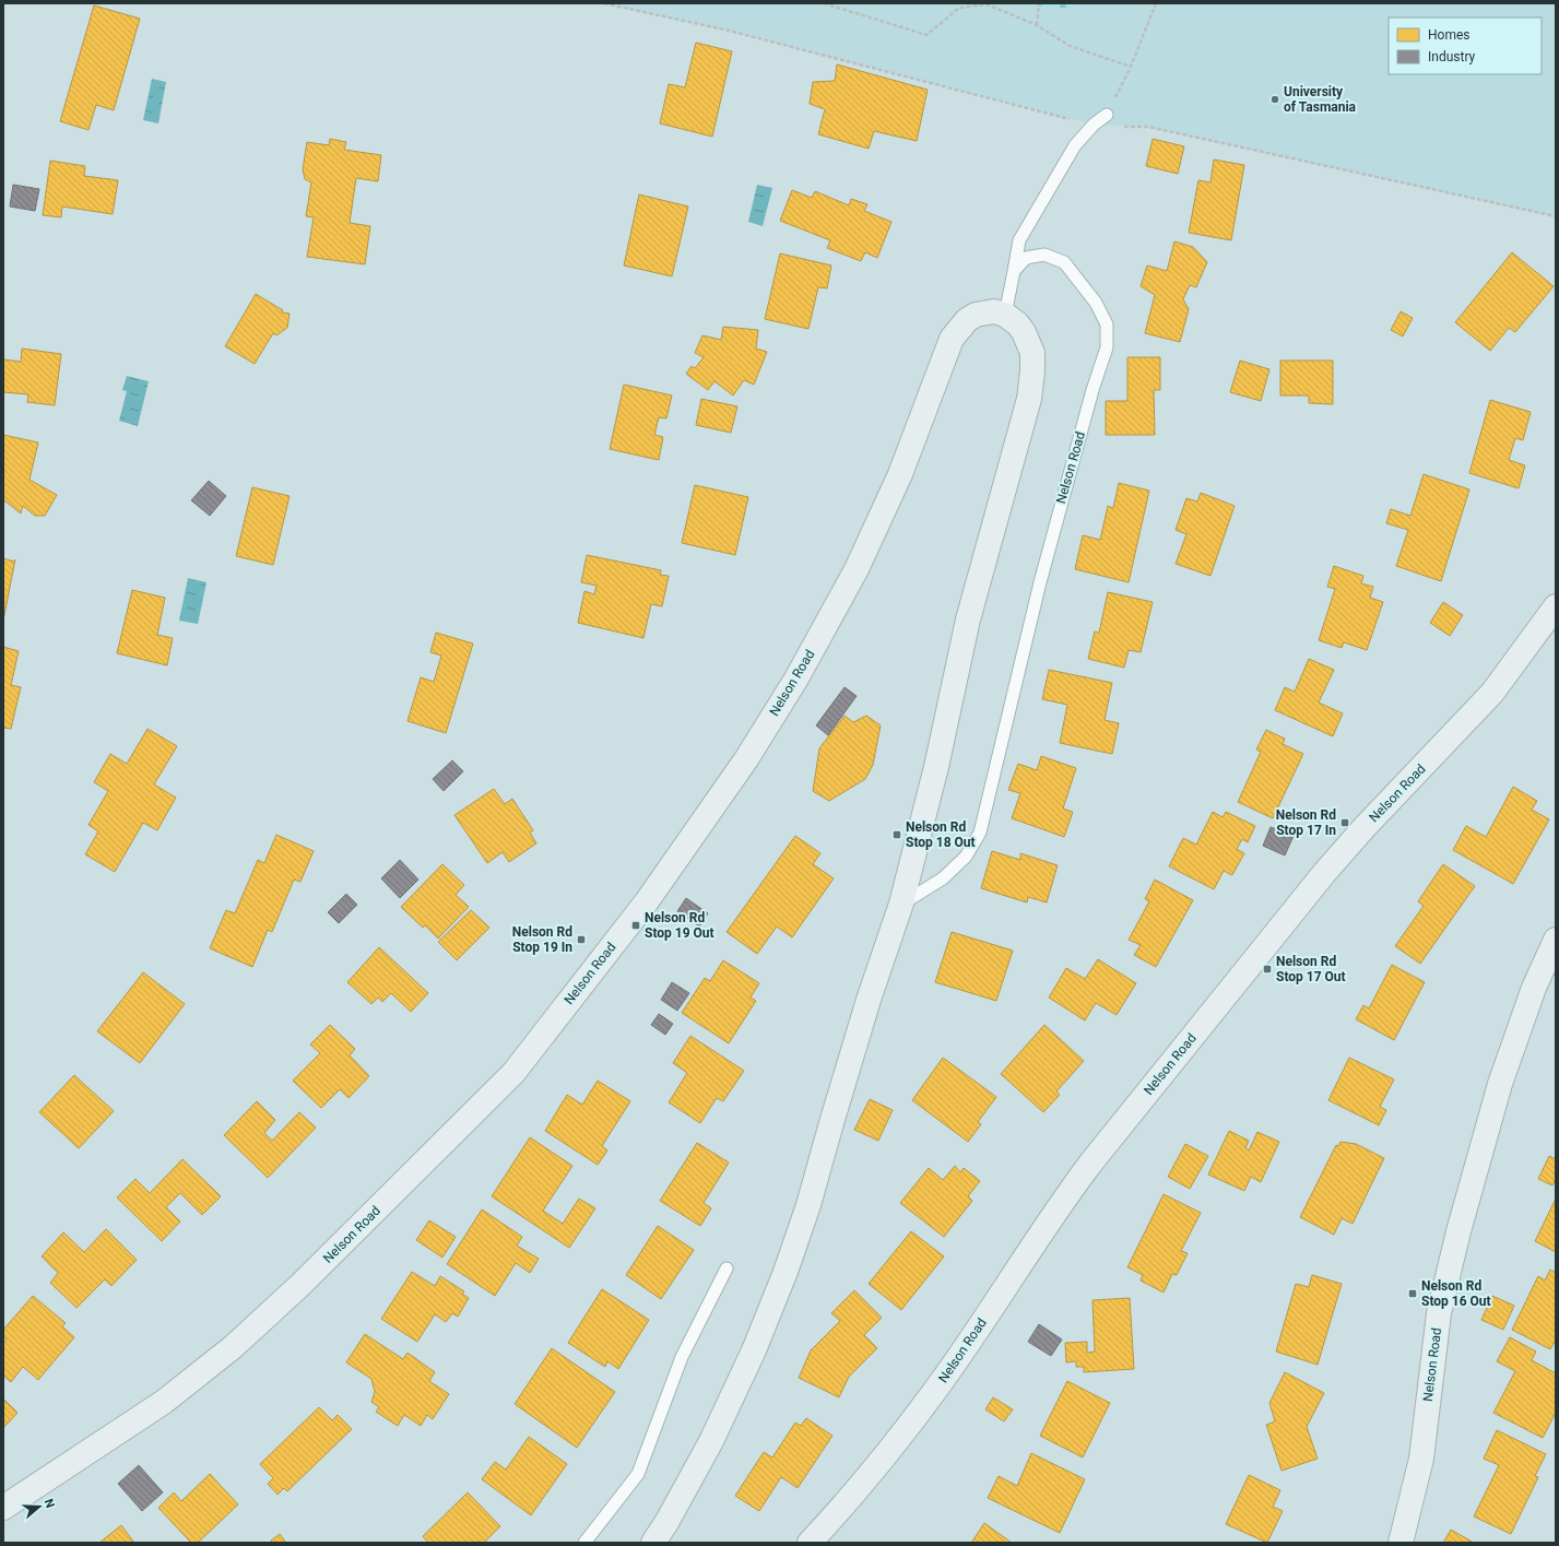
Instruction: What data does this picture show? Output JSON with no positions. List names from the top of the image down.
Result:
{
  "streets": {
    "street": ["Nelson Road"]
  },
  "places": {
    "other": ["University of Tasmania"],
    "transit": [
      "Nelson Rd Stop 17 In",
      "Nelson Rd Stop 18 Out",
      "Nelson Rd Stop 19 Out",
      "Nelson Rd Stop 19 In",
      "Nelson Rd Stop 17 Out",
      "Nelson Rd Stop 16 Out"
    ]
  },
  "legend": ["Homes", "Industry"],
  "north": "right"
}
